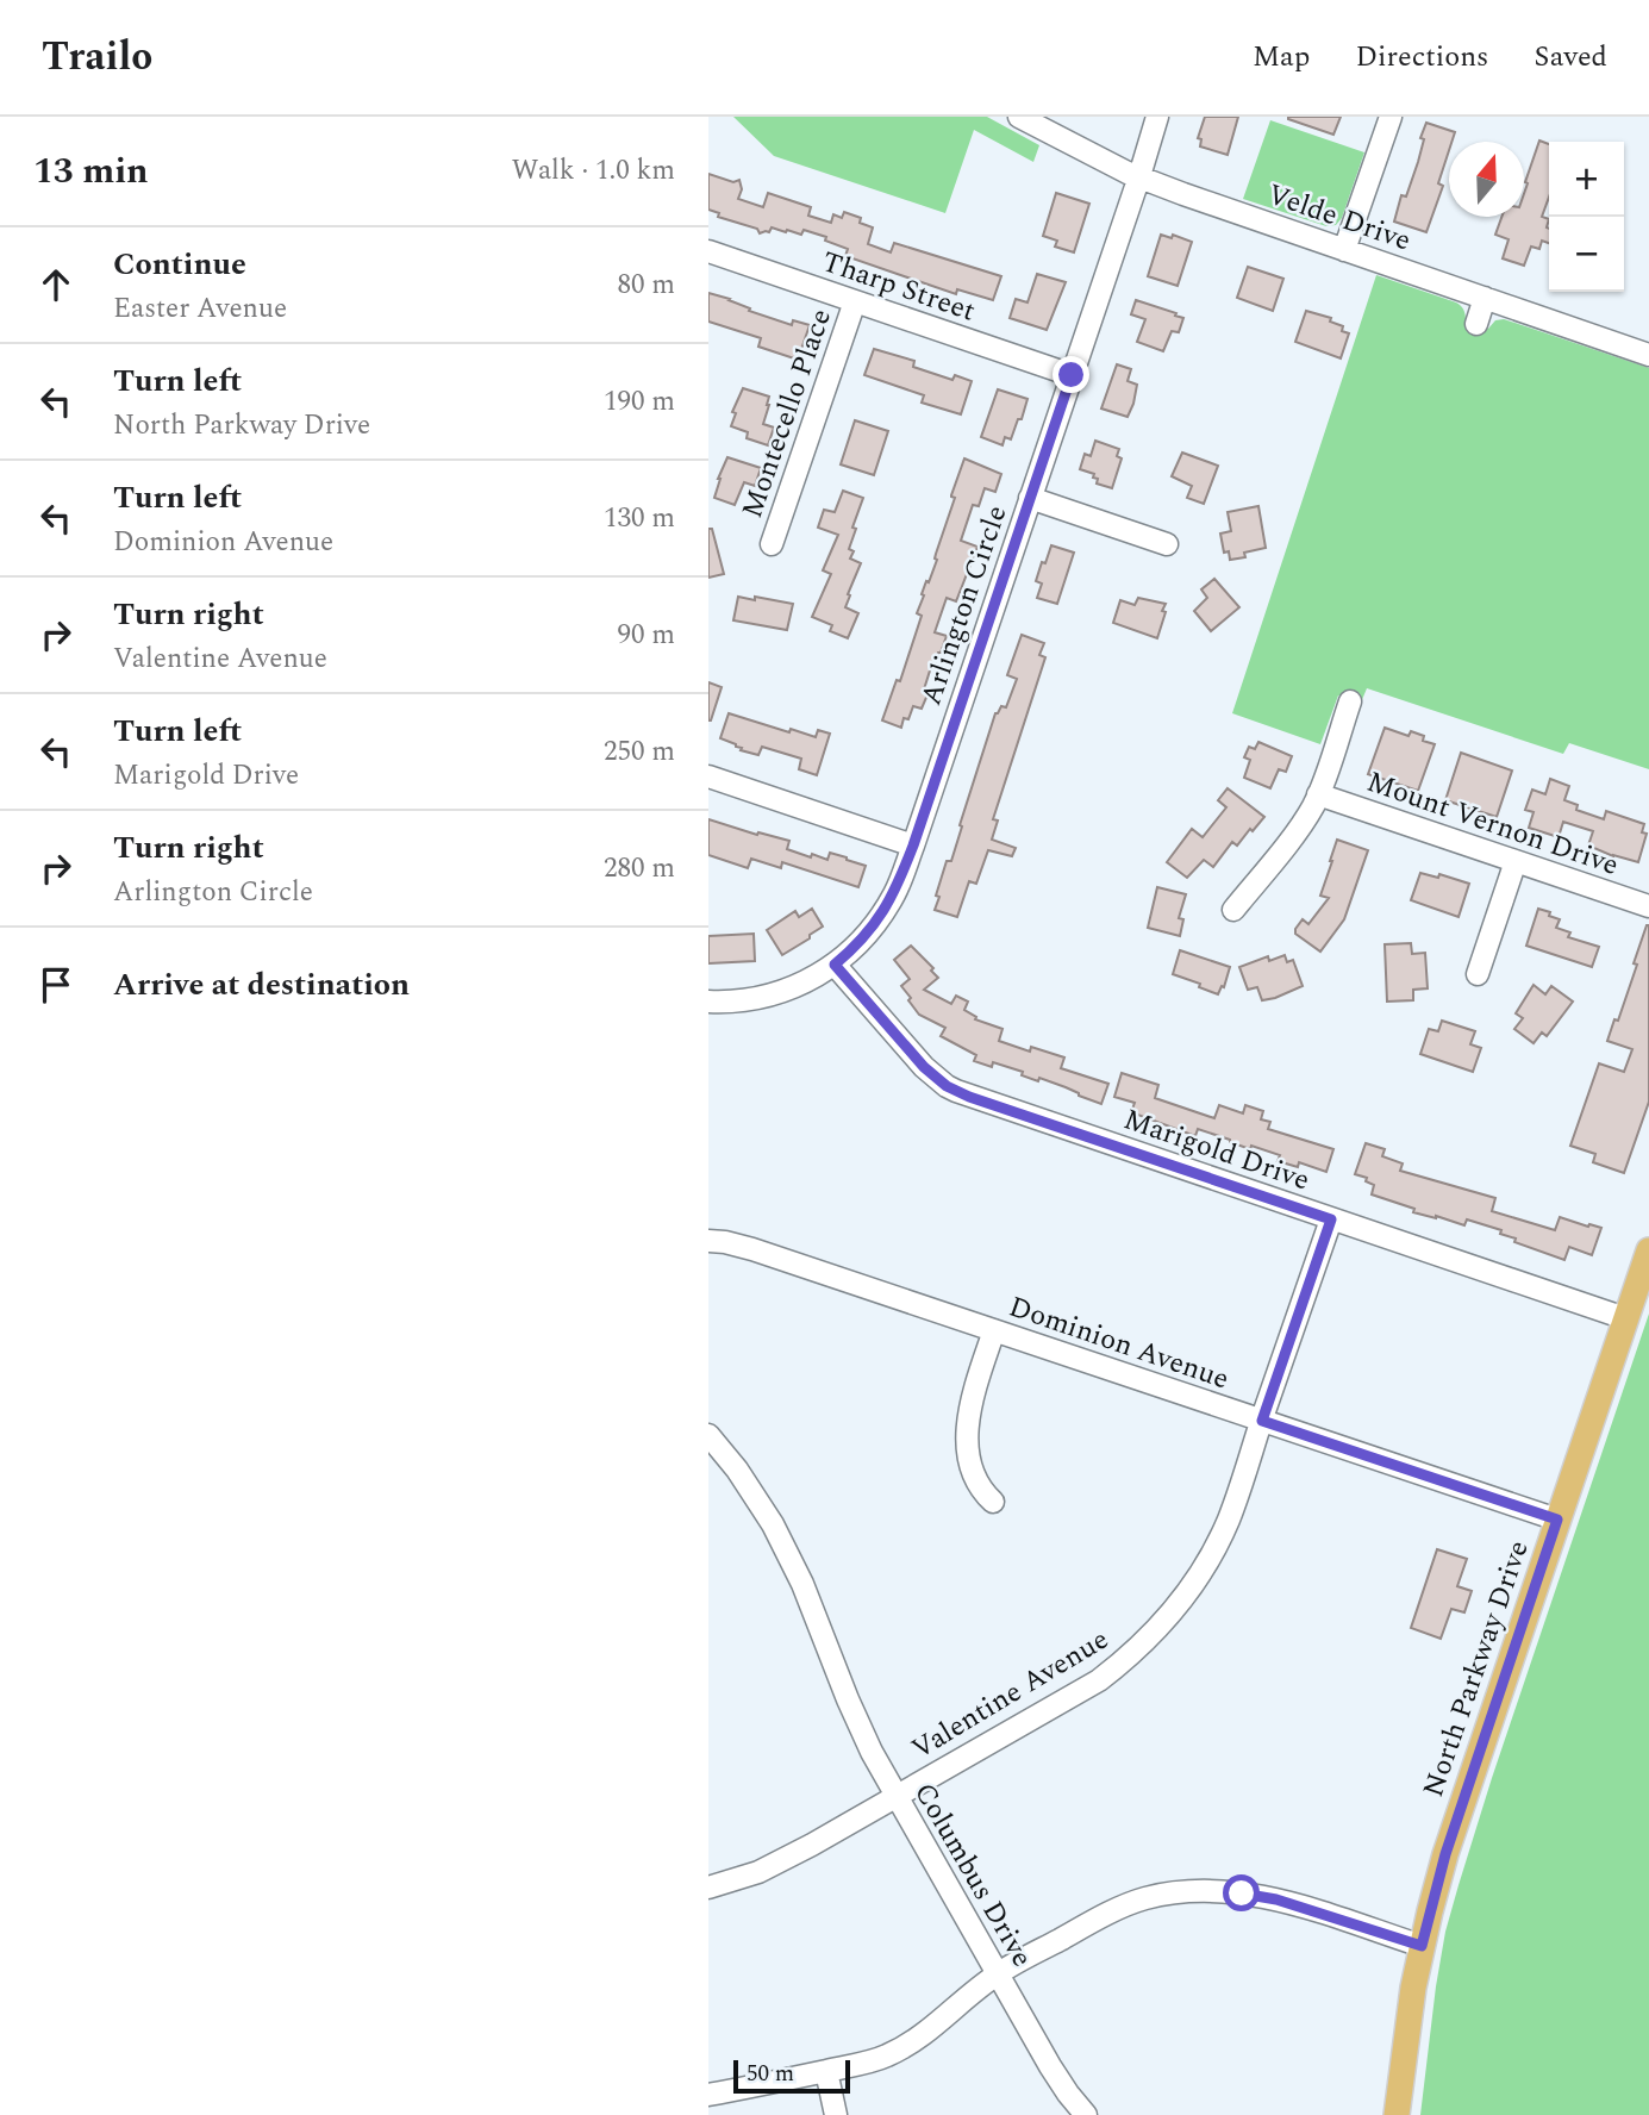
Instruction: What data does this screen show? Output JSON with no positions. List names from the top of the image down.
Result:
{
  "streets": {
    "main road": ["North Parkway Drive"],
    "street": [
      "Velde Drive",
      "Tharp Street",
      "Montecello Place",
      "Arlington Circle",
      "Mount Vernon Drive",
      "Marigold Drive",
      "Dominion Avenue",
      "Valentine Avenue",
      "Columbus Drive"
    ]
  },
  "crossings": [
    ["Velde Drive", "Arlington Circle"],
    ["Tharp Street", "Montecello Place"],
    ["Tharp Street", "Arlington Circle"],
    ["Arlington Circle", "Marigold Drive"],
    ["Marigold Drive", "North Parkway Drive"],
    ["Marigold Drive", "Valentine Avenue"],
    ["Dominion Avenue", "North Parkway Drive"],
    ["Dominion Avenue", "Valentine Avenue"],
    ["Valentine Avenue", "Columbus Drive"]
  ],
  "scale_bar": "50 m",
  "north": "top",
  "page": {
    "header": "Trailo",
    "nav": ["Map", "Directions", "Saved"],
    "heading": ["13 min", "Walk · 1.0 km"],
    "map_buttons": ["+", "−"],
    "list": [
      ["Continue", "Easter Avenue", "80 m"],
      ["Turn left", "North Parkway Drive", "190 m"],
      ["Turn left", "Dominion Avenue", "130 m"],
      ["Turn right", "Valentine Avenue", "90 m"],
      ["Turn left", "Marigold Drive", "250 m"],
      ["Turn right", "Arlington Circle", "280 m"],
      "Arrive at destination"
    ],
    "scale": "50 m"
  }
}
